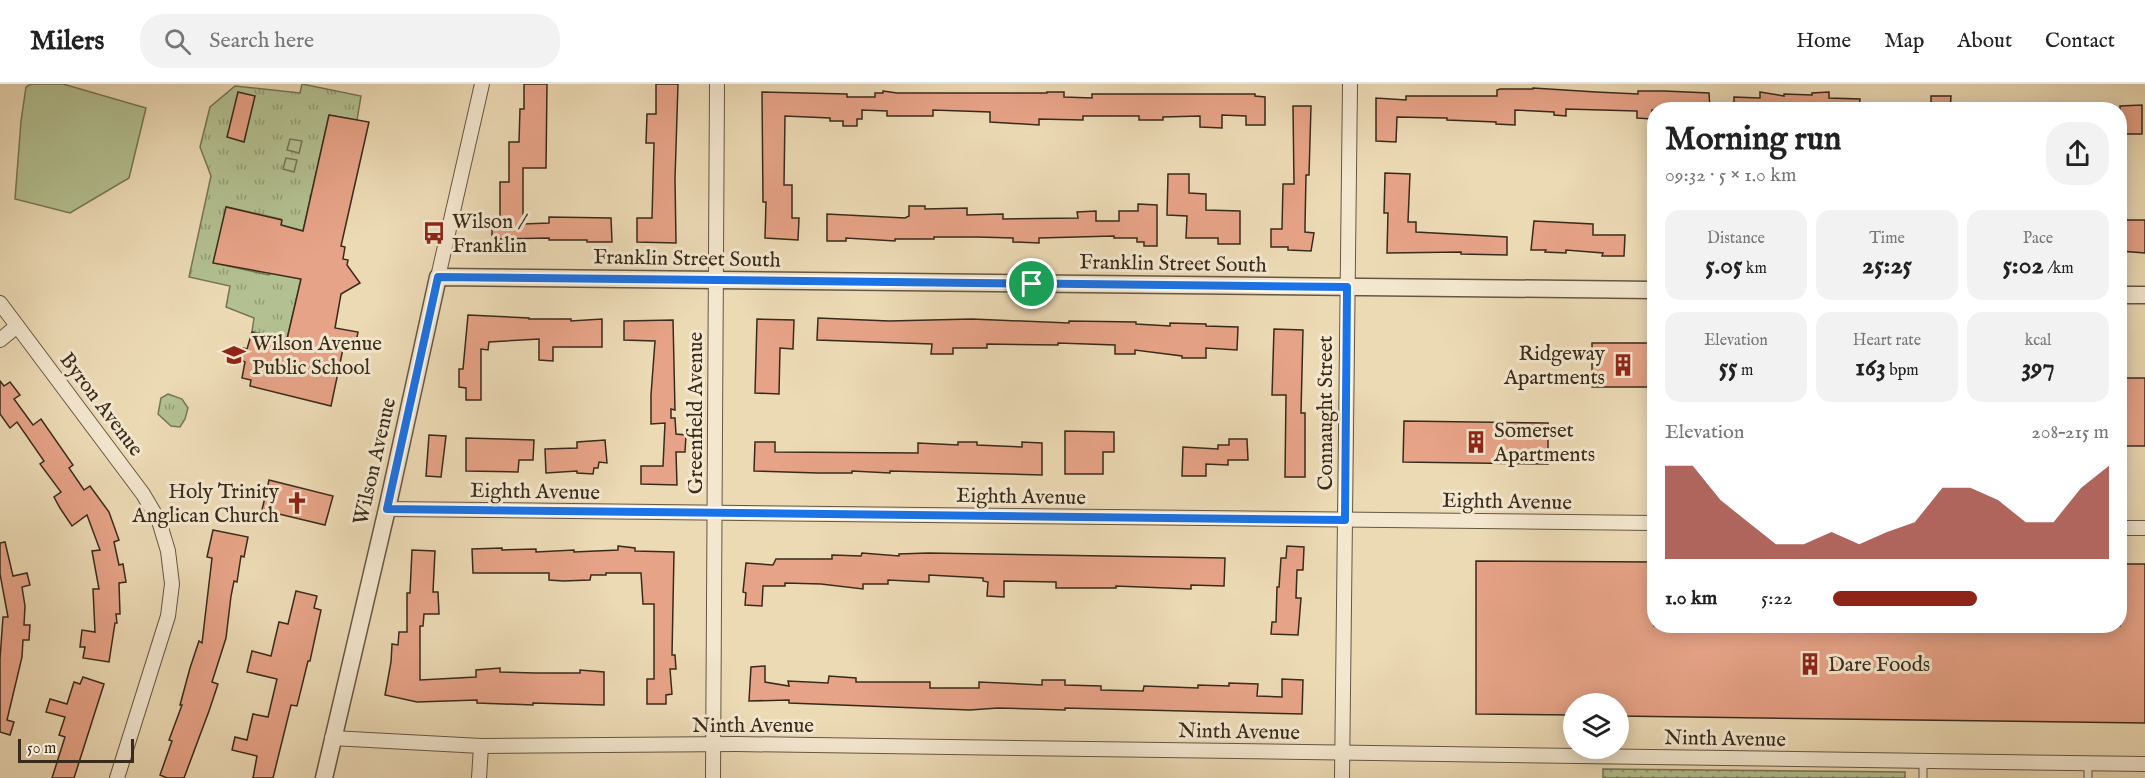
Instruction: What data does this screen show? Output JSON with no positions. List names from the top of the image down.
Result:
{
  "streets": {
    "street": [
      "Franklin Street South",
      "Byron Avenue",
      "Greenfield Avenue",
      "Connaught Street",
      "Wilson Avenue",
      "Eighth Avenue",
      "Ninth Avenue"
    ]
  },
  "crossings": [
    ["Franklin Street South", "Greenfield Avenue"],
    ["Franklin Street South", "Connaught Street"],
    ["Franklin Street South", "Wilson Avenue"],
    ["Greenfield Avenue", "Eighth Avenue"],
    ["Greenfield Avenue", "Ninth Avenue"],
    ["Connaught Street", "Eighth Avenue"],
    ["Connaught Street", "Ninth Avenue"],
    ["Wilson Avenue", "Eighth Avenue"],
    ["Wilson Avenue", "Ninth Avenue"]
  ],
  "places": {
    "bus stop": ["Wilson / Franklin"],
    "school or university": ["Wilson Avenue Public School"],
    "building": ["Ridgeway Apartments", "Somerset Apartments", "Dare Foods"],
    "church": ["Holy Trinity Anglican Church"]
  },
  "scale_bar": "50 m",
  "page": {
    "header": "Milers",
    "search": "Search here",
    "nav": [
      "Home",
      "Map",
      "About",
      "Contact"
    ],
    "heading": ["Morning run", "09:32 · 5 × 1.0 km"],
    "stats": [
      ["Distance", "5.05 km"],
      ["Time", "25:25"],
      ["Pace", "5:02 /km"],
      ["Elevation", "55 m"],
      ["Heart rate", "163 bpm"],
      ["kcal", "397"]
    ],
    "chart": ["Elevation", "208–215 m"],
    "list": [
      {
        "name": "1.0 km",
        "note": "5:22"
      }
    ],
    "scale": "50 m"
  }
}
